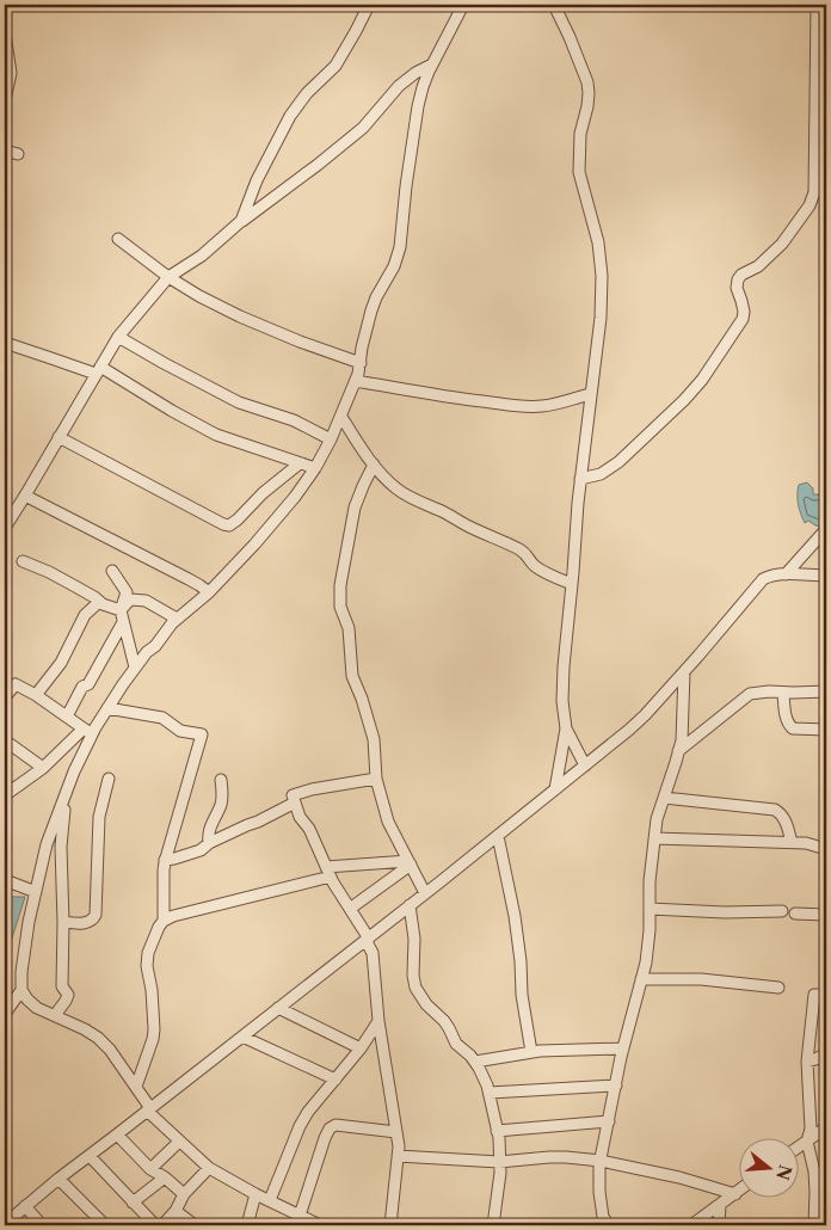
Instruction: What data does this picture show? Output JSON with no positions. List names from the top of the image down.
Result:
{
  "north": "right"
}
